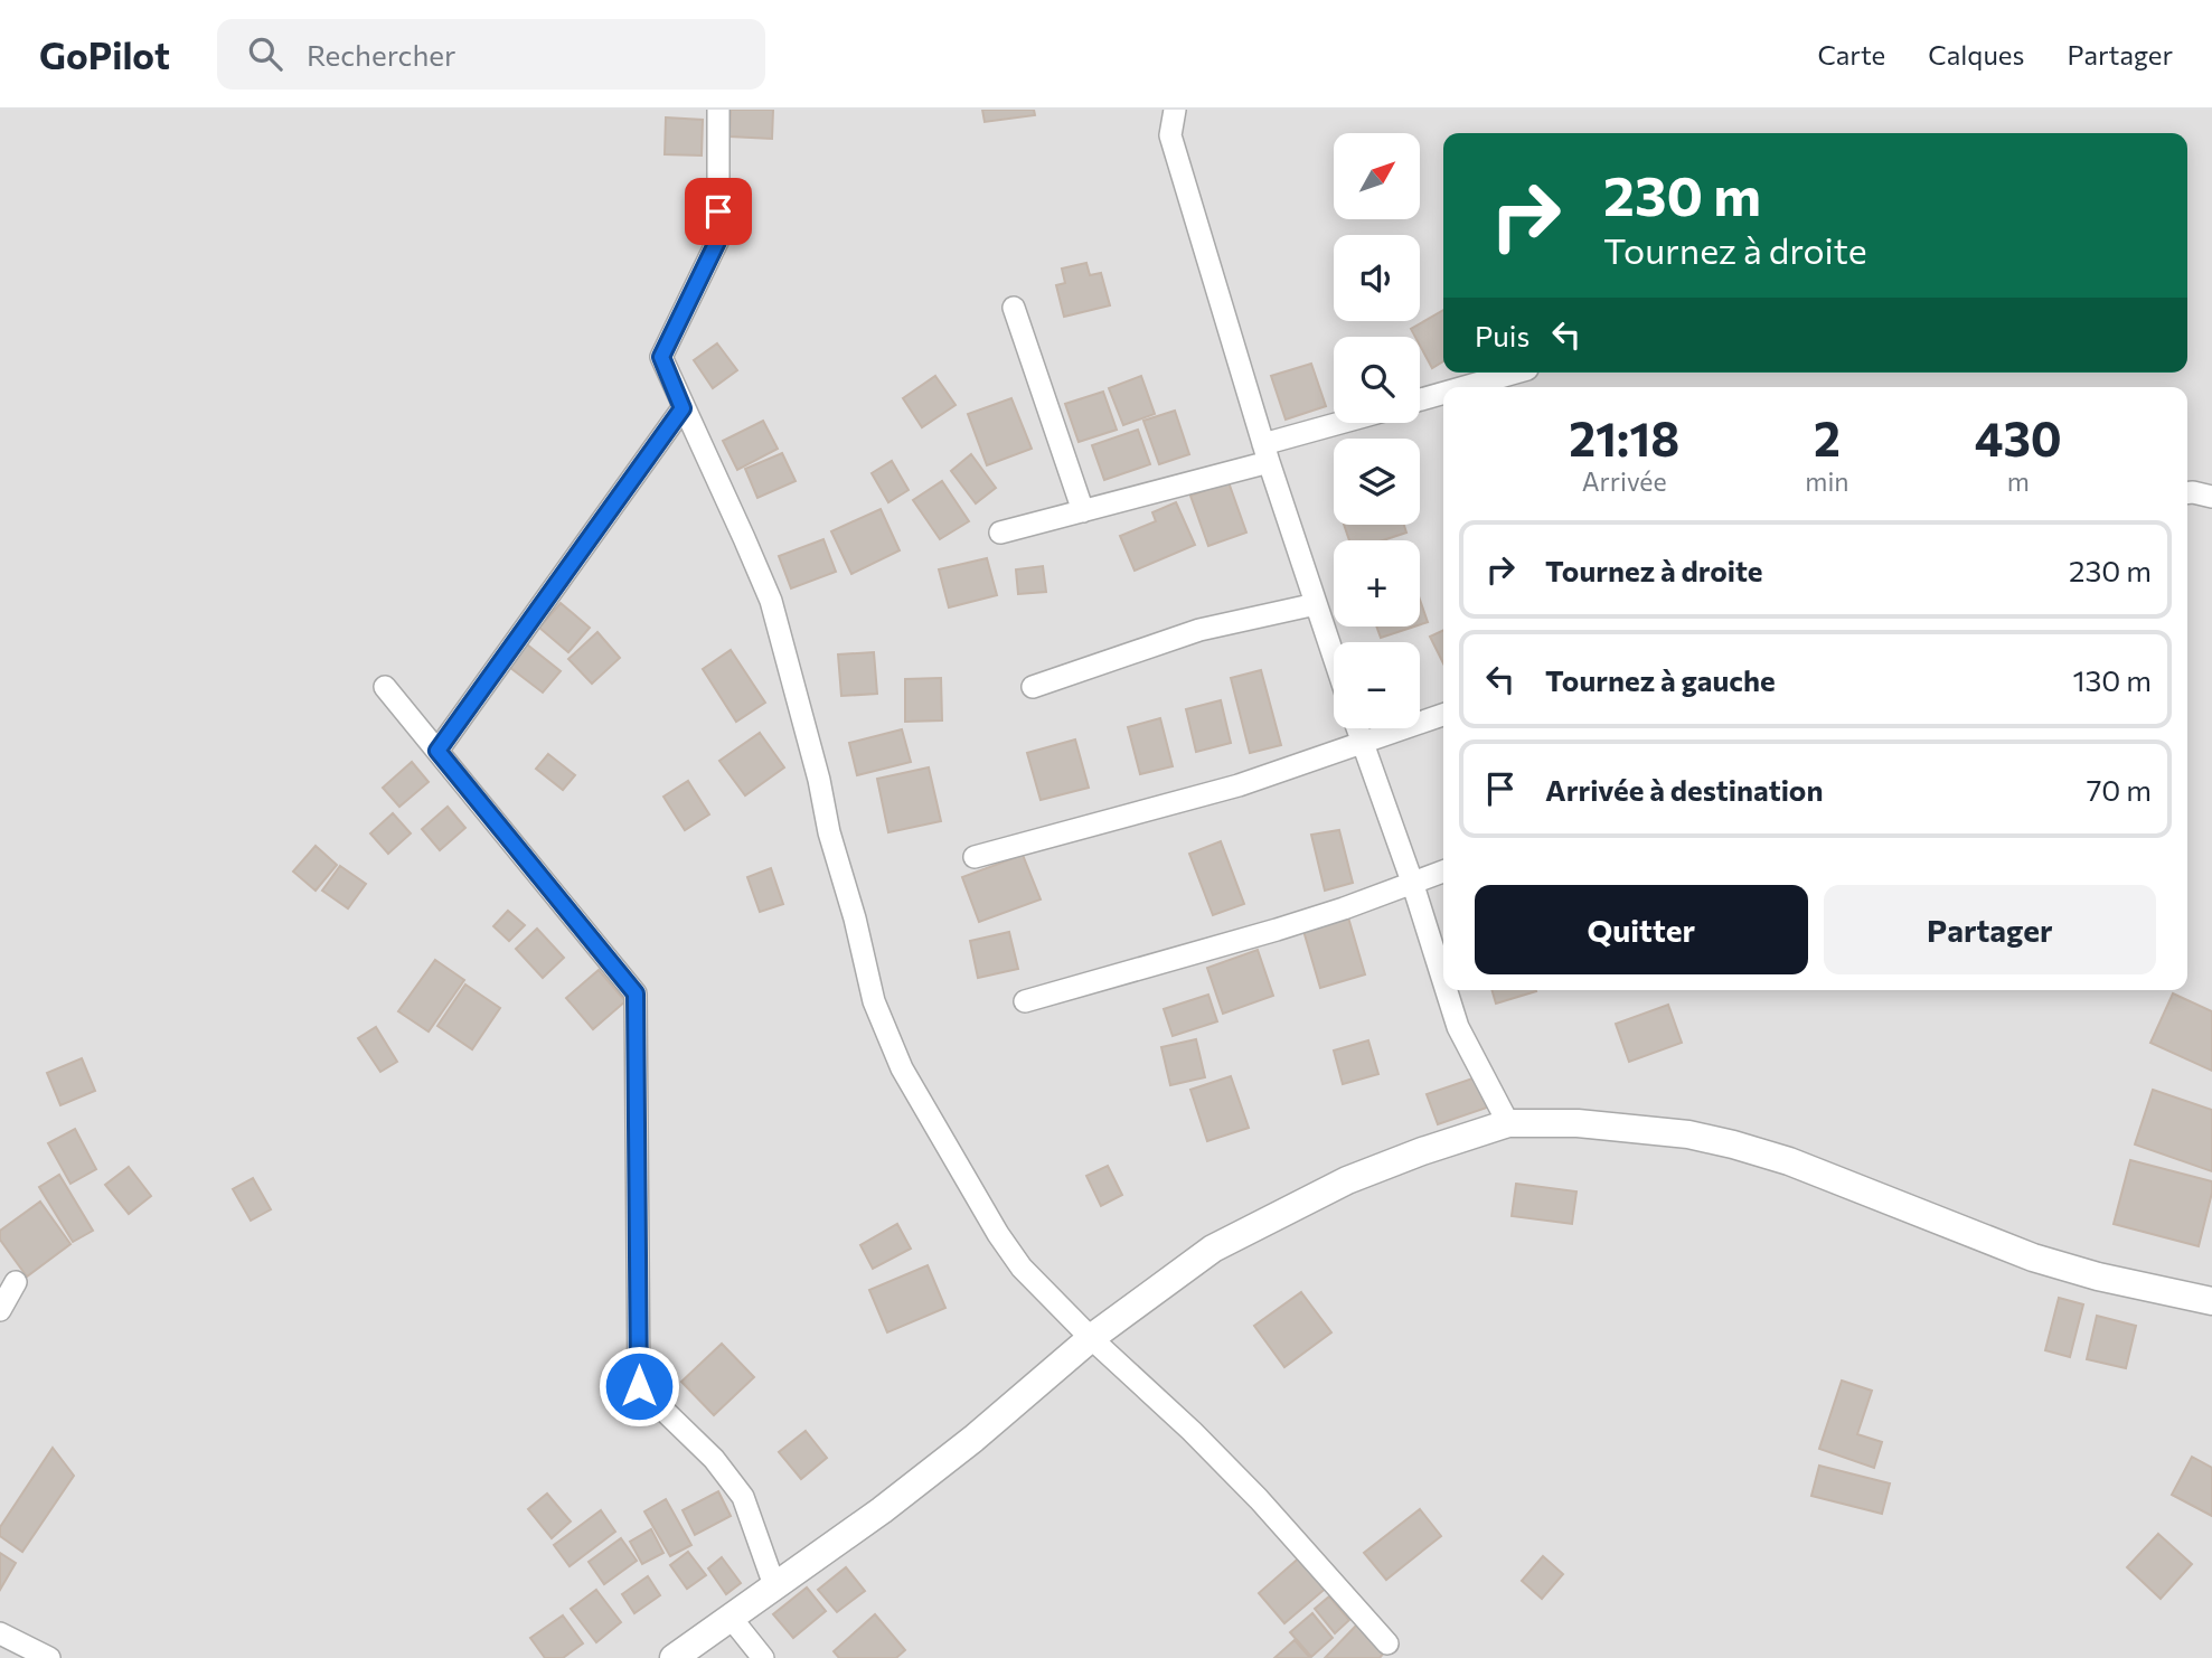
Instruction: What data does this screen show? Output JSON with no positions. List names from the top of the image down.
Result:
{
  "north": "top right",
  "page": {
    "header": "GoPilot",
    "search": "Rechercher",
    "nav": ["Carte", "Calques", "Partager"],
    "map_buttons": ["+", "−"],
    "turn": ["230 m", "Tournez à droite"],
    "then": "Puis",
    "eta": [
      "21:18",
      "Arrivée",
      "2",
      "min",
      "430",
      "m"
    ],
    "list": [
      {
        "name": "Tournez à droite",
        "value": "230 m"
      },
      {
        "name": "Tournez à gauche",
        "value": "130 m"
      },
      {
        "name": "Arrivée à destination",
        "value": "70 m"
      }
    ],
    "buttons": ["Quitter", "Partager"]
  }
}
